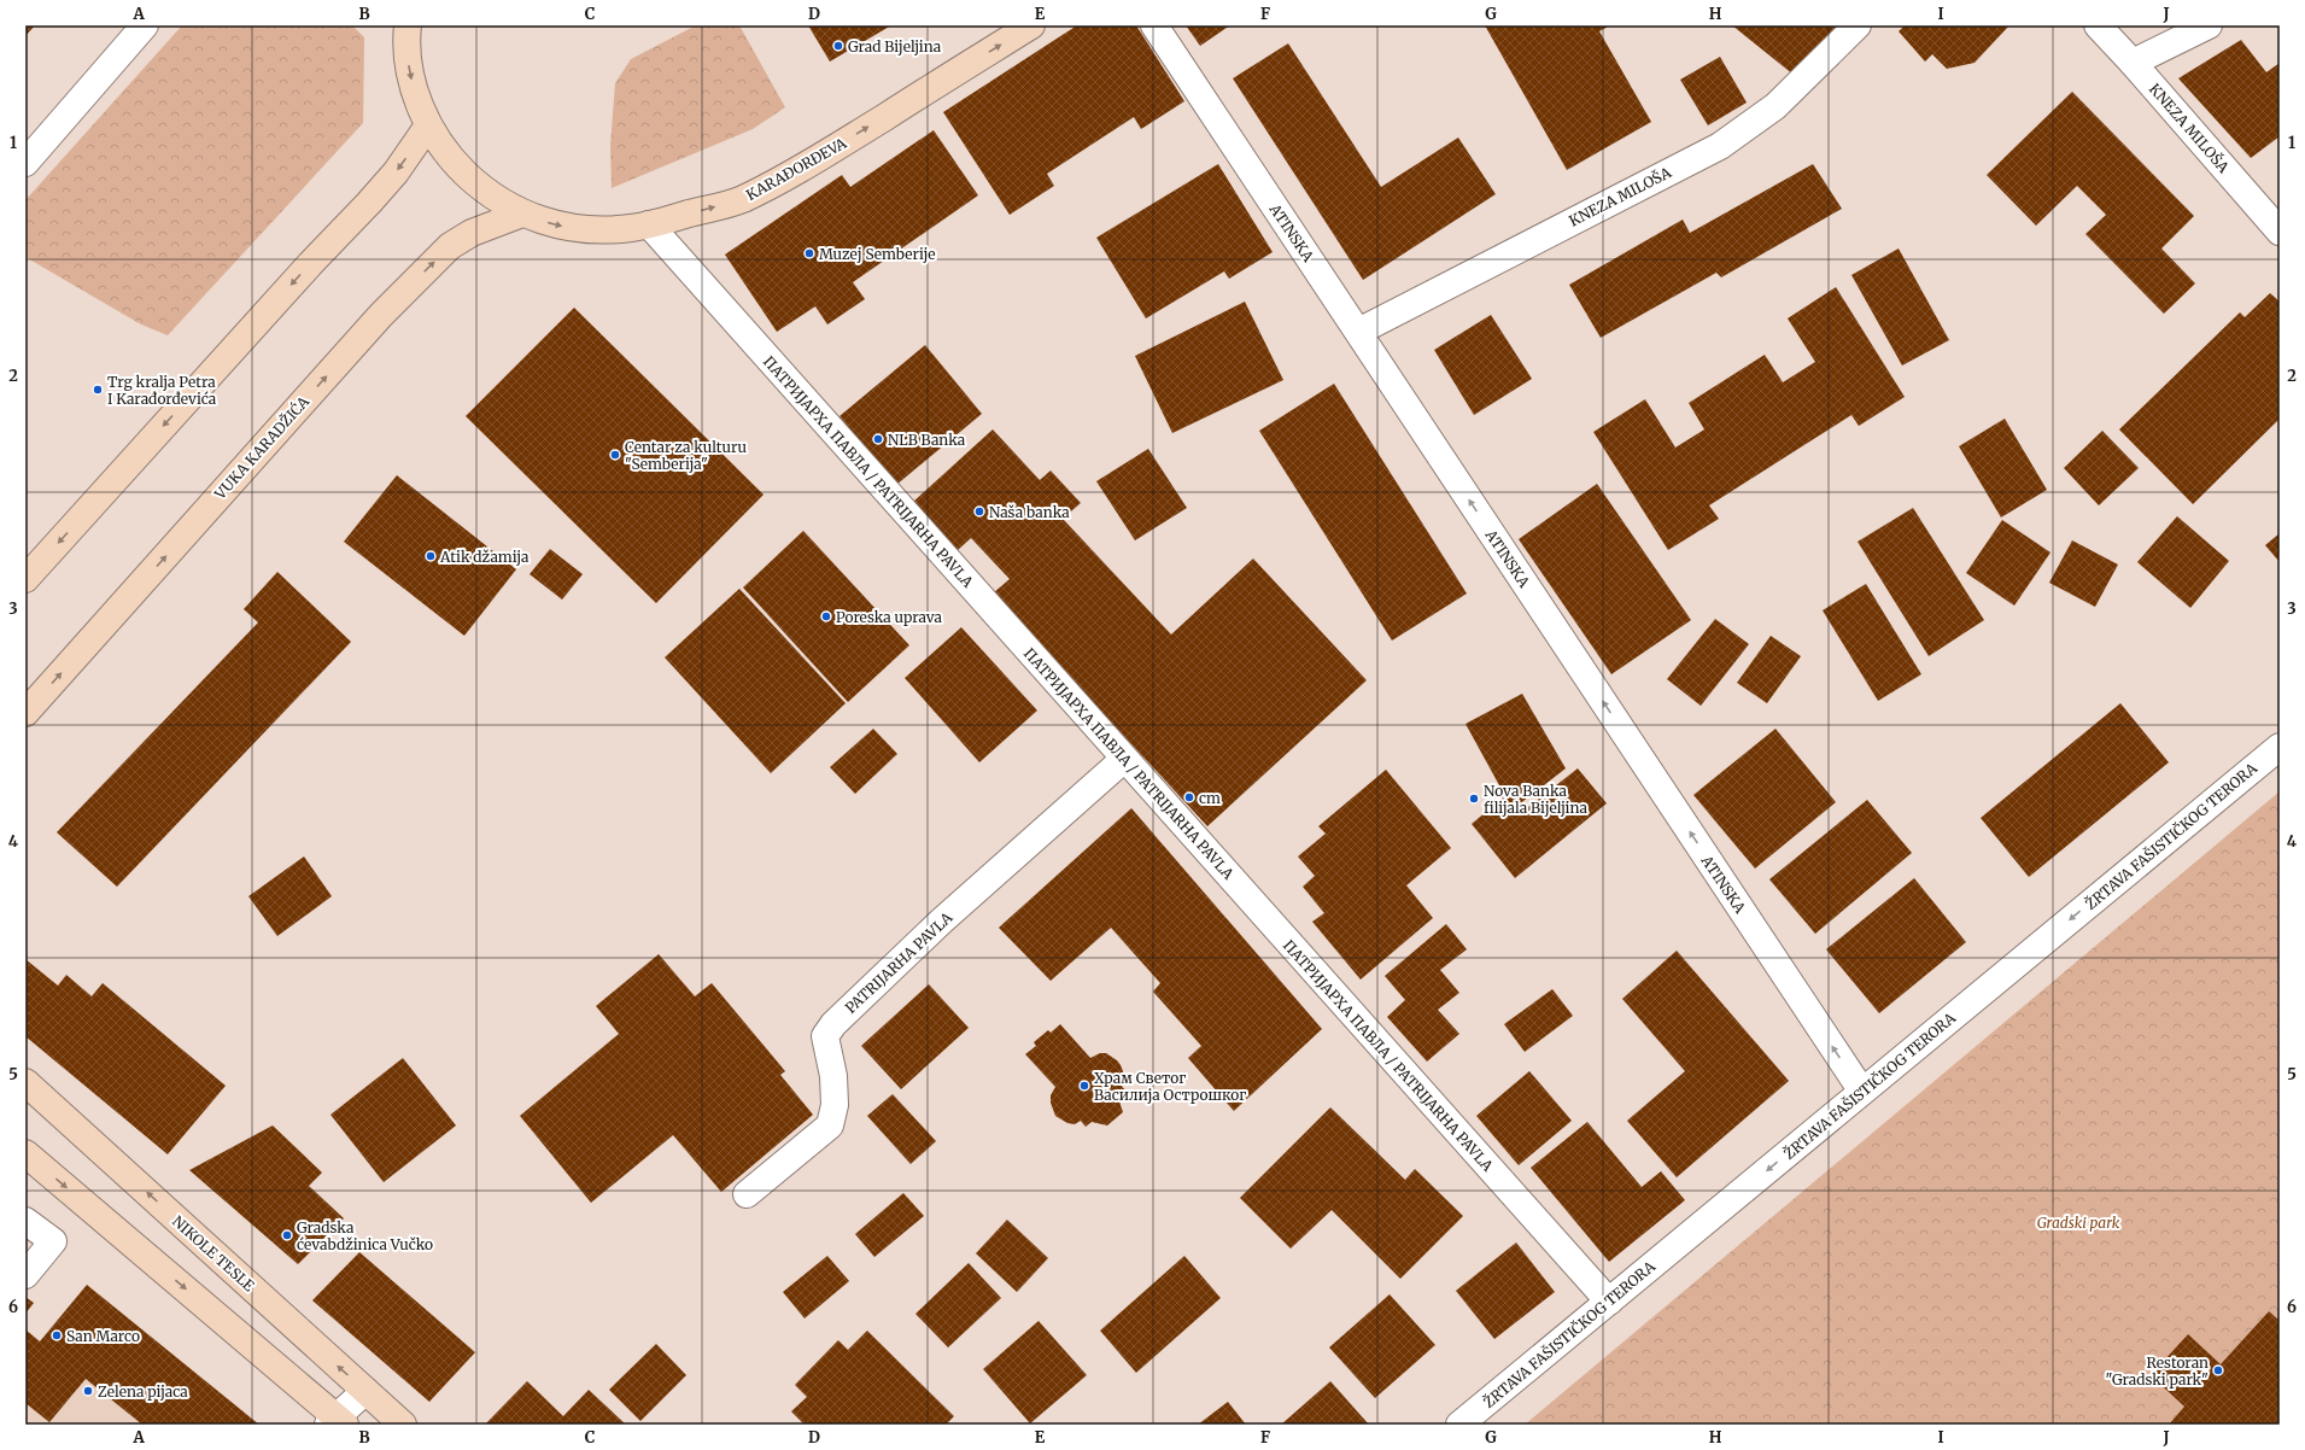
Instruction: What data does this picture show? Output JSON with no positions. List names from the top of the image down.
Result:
{
  "streets": {
    "main road": ["KARAĐORĐEVA", "VUKA KARADŽIĆA", "NIKOLE TESLE"],
    "street": [
      "KNEZA MILOŠA",
      "ATINSKA",
      "ПАТРИЈАРХА ПАВЛА / PATRIJARHA PAVLA",
      "ŽRTAVA FAŠISTIČKOG TERORA",
      "PATRIJARHA PAVLA"
    ]
  },
  "crossings": [
    ["KNEZA MILOŠA", "ATINSKA"],
    ["KARAĐORĐEVA", "VUKA KARADŽIĆA"],
    ["KARAĐORĐEVA", "ПАТРИЈАРХА ПАВЛА / PATRIJARHA PAVLA"],
    ["ATINSKA", "ŽRTAVA FAŠISTIČKOG TERORA"],
    ["ПАТРИЈАРХА ПАВЛА / PATRIJARHA PAVLA", "ŽRTAVA FAŠISTIČKOG TERORA"],
    ["ПАТРИЈАРХА ПАВЛА / PATRIJARHA PAVLA", "PATRIJARHA PAVLA"]
  ],
  "one_way": ["KARAĐORĐEVA", "ATINSKA", "ŽRTAVA FAŠISTIČKOG TERORA"],
  "parks": ["Gradski park"],
  "places": [
    "Grad Bijeljina",
    "Muzej Semberije",
    "Trg kralja Petra I Karađorđevića",
    "NLB Banka",
    "Centar za kulturu \"Semberija\"",
    "Naša banka",
    "Atik džamija",
    "Poreska uprava",
    "cm",
    "Nova Banka filijala Bijeljina",
    "Храм Светог Василија Острошког",
    "Gradska ćevabdžinica Vučko",
    "San Marco",
    "Restoran \"Gradski park\"",
    "Zelena pijaca"
  ],
  "grid": {
    "columns": [
      "A",
      "B",
      "C",
      "D",
      "E",
      "F",
      "G",
      "H",
      "I",
      "J"
    ],
    "rows": [
      "1",
      "2",
      "3",
      "4",
      "5",
      "6"
    ]
  }
}
